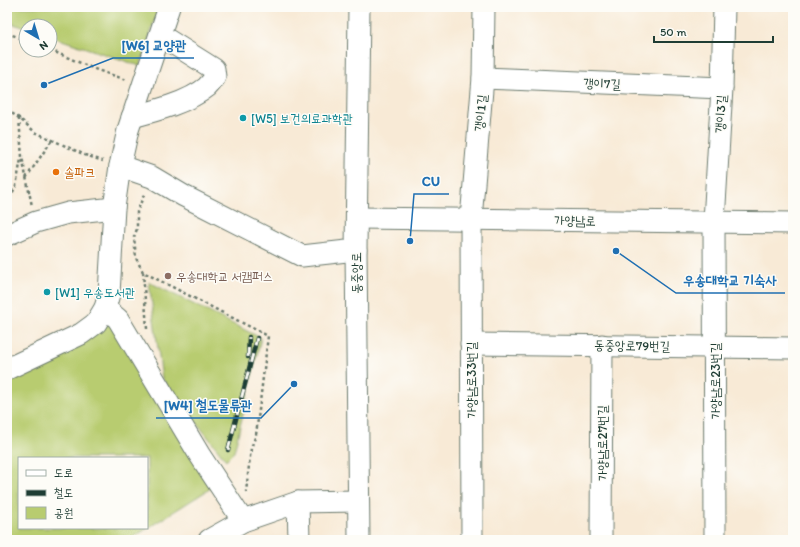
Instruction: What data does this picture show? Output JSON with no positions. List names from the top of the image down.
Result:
{
  "streets": {
    "street": [
      "갱이7길",
      "갱이1길",
      "갱이3길",
      "가양남로",
      "동중앙로",
      "동중앙로79번길",
      "가양남로33번길",
      "가양남로23번길",
      "가양남로27번길"
    ]
  },
  "crossings": [
    ["갱이7길", "갱이1길"],
    ["갱이7길", "갱이3길"],
    ["갱이1길", "가양남로"],
    ["갱이1길", "가양남로33번길"],
    ["갱이3길", "가양남로"],
    ["갱이3길", "가양남로23번길"],
    ["가양남로", "동중앙로"],
    ["가양남로", "가양남로33번길"],
    ["가양남로", "가양남로23번길"],
    ["동중앙로79번길", "가양남로33번길"],
    ["동중앙로79번길", "가양남로23번길"],
    ["동중앙로79번길", "가양남로27번길"]
  ],
  "places": [
    "[W6] 교양관",
    "[W5] 보건의료과학관",
    "솔파크",
    "CU",
    "우송대학교 기숙사",
    "우송대학교 서캠퍼스",
    "[W1] 우송도서관",
    "[W4] 철도물류관"
  ],
  "legend": ["도로", "철도", "공원"],
  "scale_bar": "50 m",
  "north": "bottom right"
}
